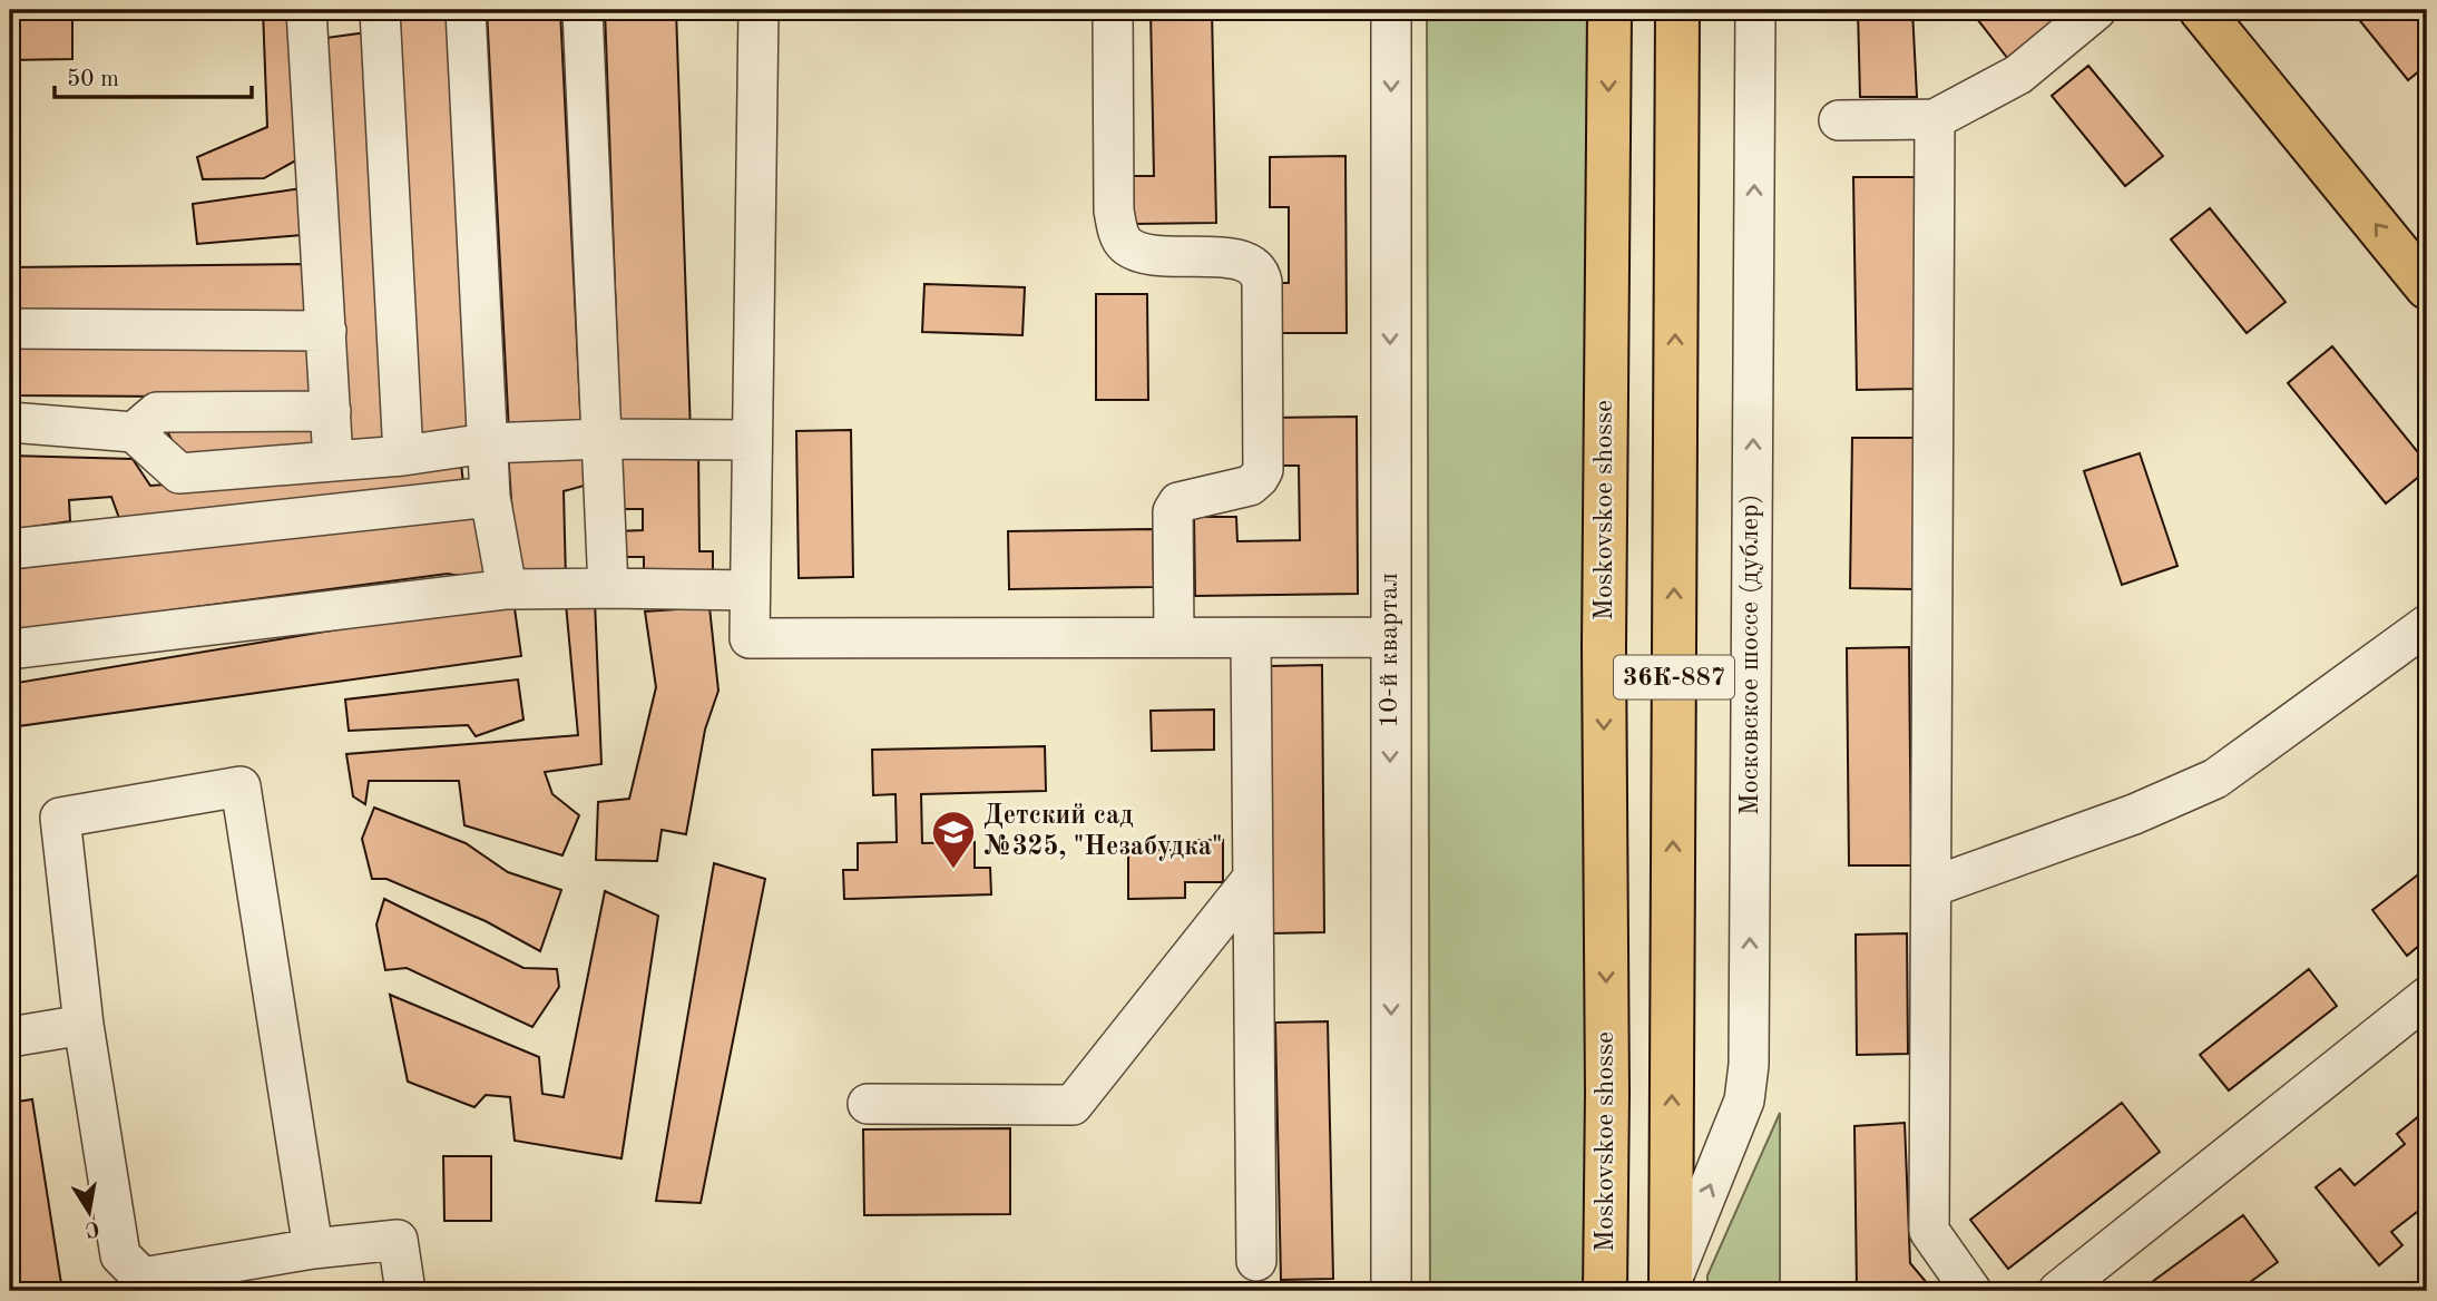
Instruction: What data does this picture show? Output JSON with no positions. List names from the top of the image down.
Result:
{
  "streets": {
    "main road": ["Moskovskoe shosse", "36К-887"],
    "street": ["10-й квартал", "Московское шоссе (дублер)"]
  },
  "crossings": [
    ["Московское шоссе (дублер)", "36К-887"]
  ],
  "places": {
    "school or university": ["Детский сад №325, \"Незабудка\""]
  },
  "scale_bar": "50 m",
  "north": "bottom"
}
